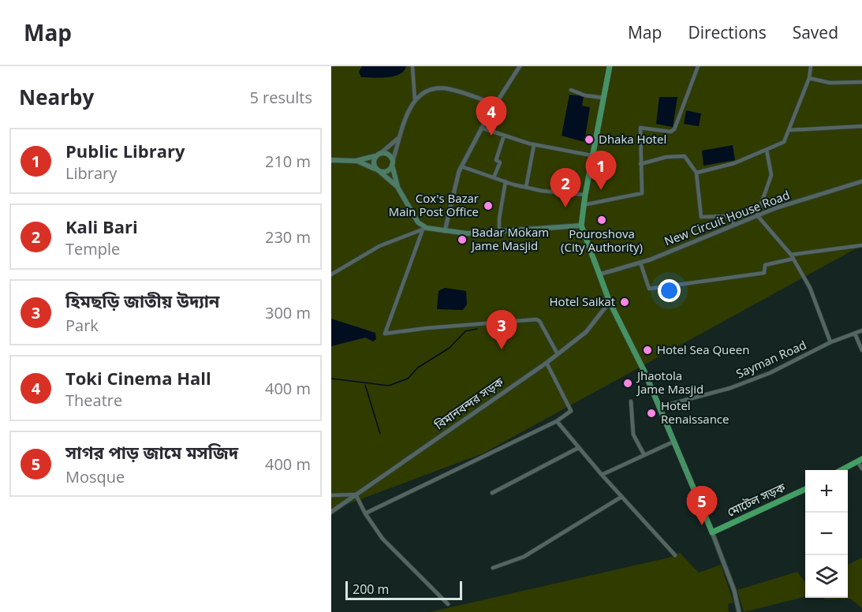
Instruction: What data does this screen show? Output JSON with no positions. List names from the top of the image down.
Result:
{
  "streets": {
    "highway": ["মোটেল সড়ক"],
    "street": ["New Circuit House Road", "Sayman Road", "বিমানবন্দর সড়ক"]
  },
  "places": [
    "Dhaka Hotel",
    "Cox's Bazar Main Post Office",
    "Pouroshova (City Authority)",
    "Badar Mokam Jame Masjid",
    "Hotel Saikat",
    "Hotel Sea Queen",
    "Jhaotola Jame Masjid",
    "Hotel Renaissance"
  ],
  "scale_bar": "200 m",
  "page": {
    "header": "Map",
    "nav": ["Map", "Directions", "Saved"],
    "heading": ["Nearby", "5 results"],
    "pins": [
      "4",
      "1",
      "2",
      "3",
      "5"
    ],
    "list": [
      {
        "mark": "1",
        "name": "Public Library",
        "note": "Library",
        "value": "210 m"
      },
      {
        "mark": "2",
        "name": "Kali Bari",
        "note": "Temple",
        "value": "230 m"
      },
      {
        "mark": "3",
        "name": "হিমছড়ি জাতীয় উদ্যান",
        "note": "Park",
        "value": "300 m"
      },
      {
        "mark": "4",
        "name": "Toki Cinema Hall",
        "note": "Theatre",
        "value": "400 m"
      },
      {
        "mark": "5",
        "name": "সাগর পাড় জামে মসজিদ",
        "note": "Mosque",
        "value": "400 m"
      }
    ],
    "map_buttons": ["+", "−"],
    "scale": "200 m"
  }
}
